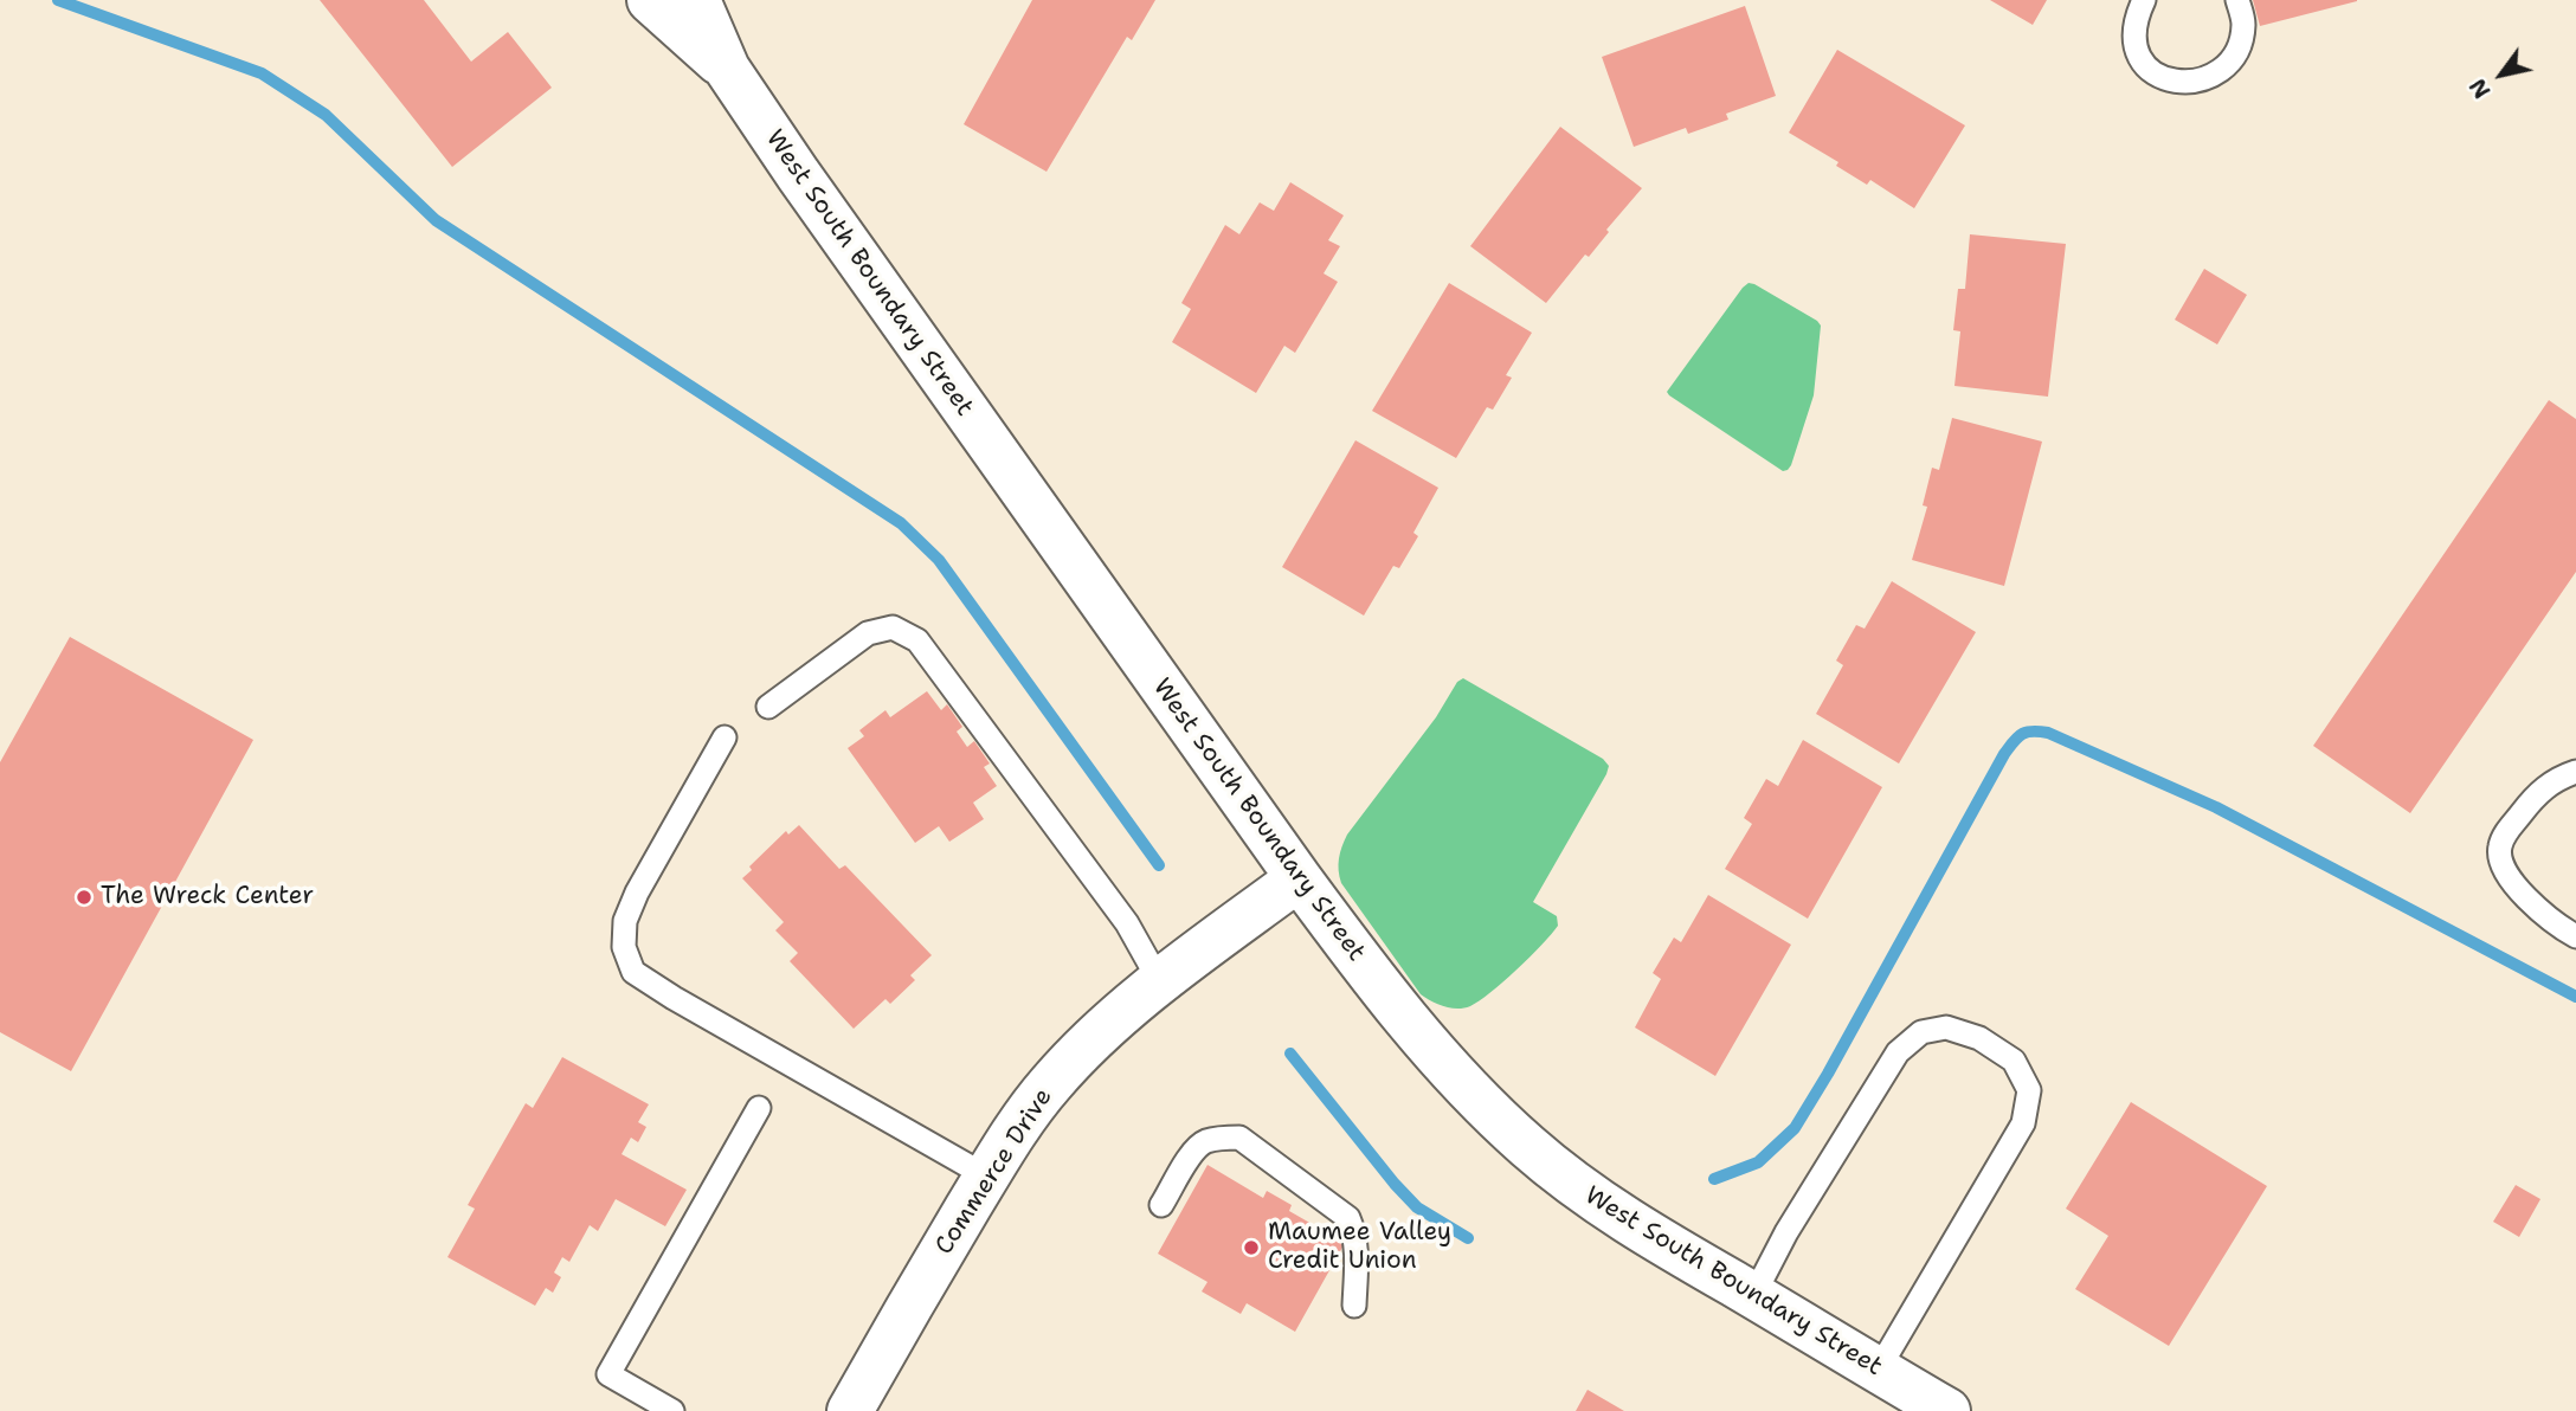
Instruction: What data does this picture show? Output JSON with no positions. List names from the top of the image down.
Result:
{
  "streets": {
    "street": ["West South Boundary Street", "Commerce Drive"]
  },
  "crossings": [
    ["West South Boundary Street", "Commerce Drive"]
  ],
  "places": ["The Wreck Center", "Maumee Valley Credit Union"],
  "north": "bottom left"
}
